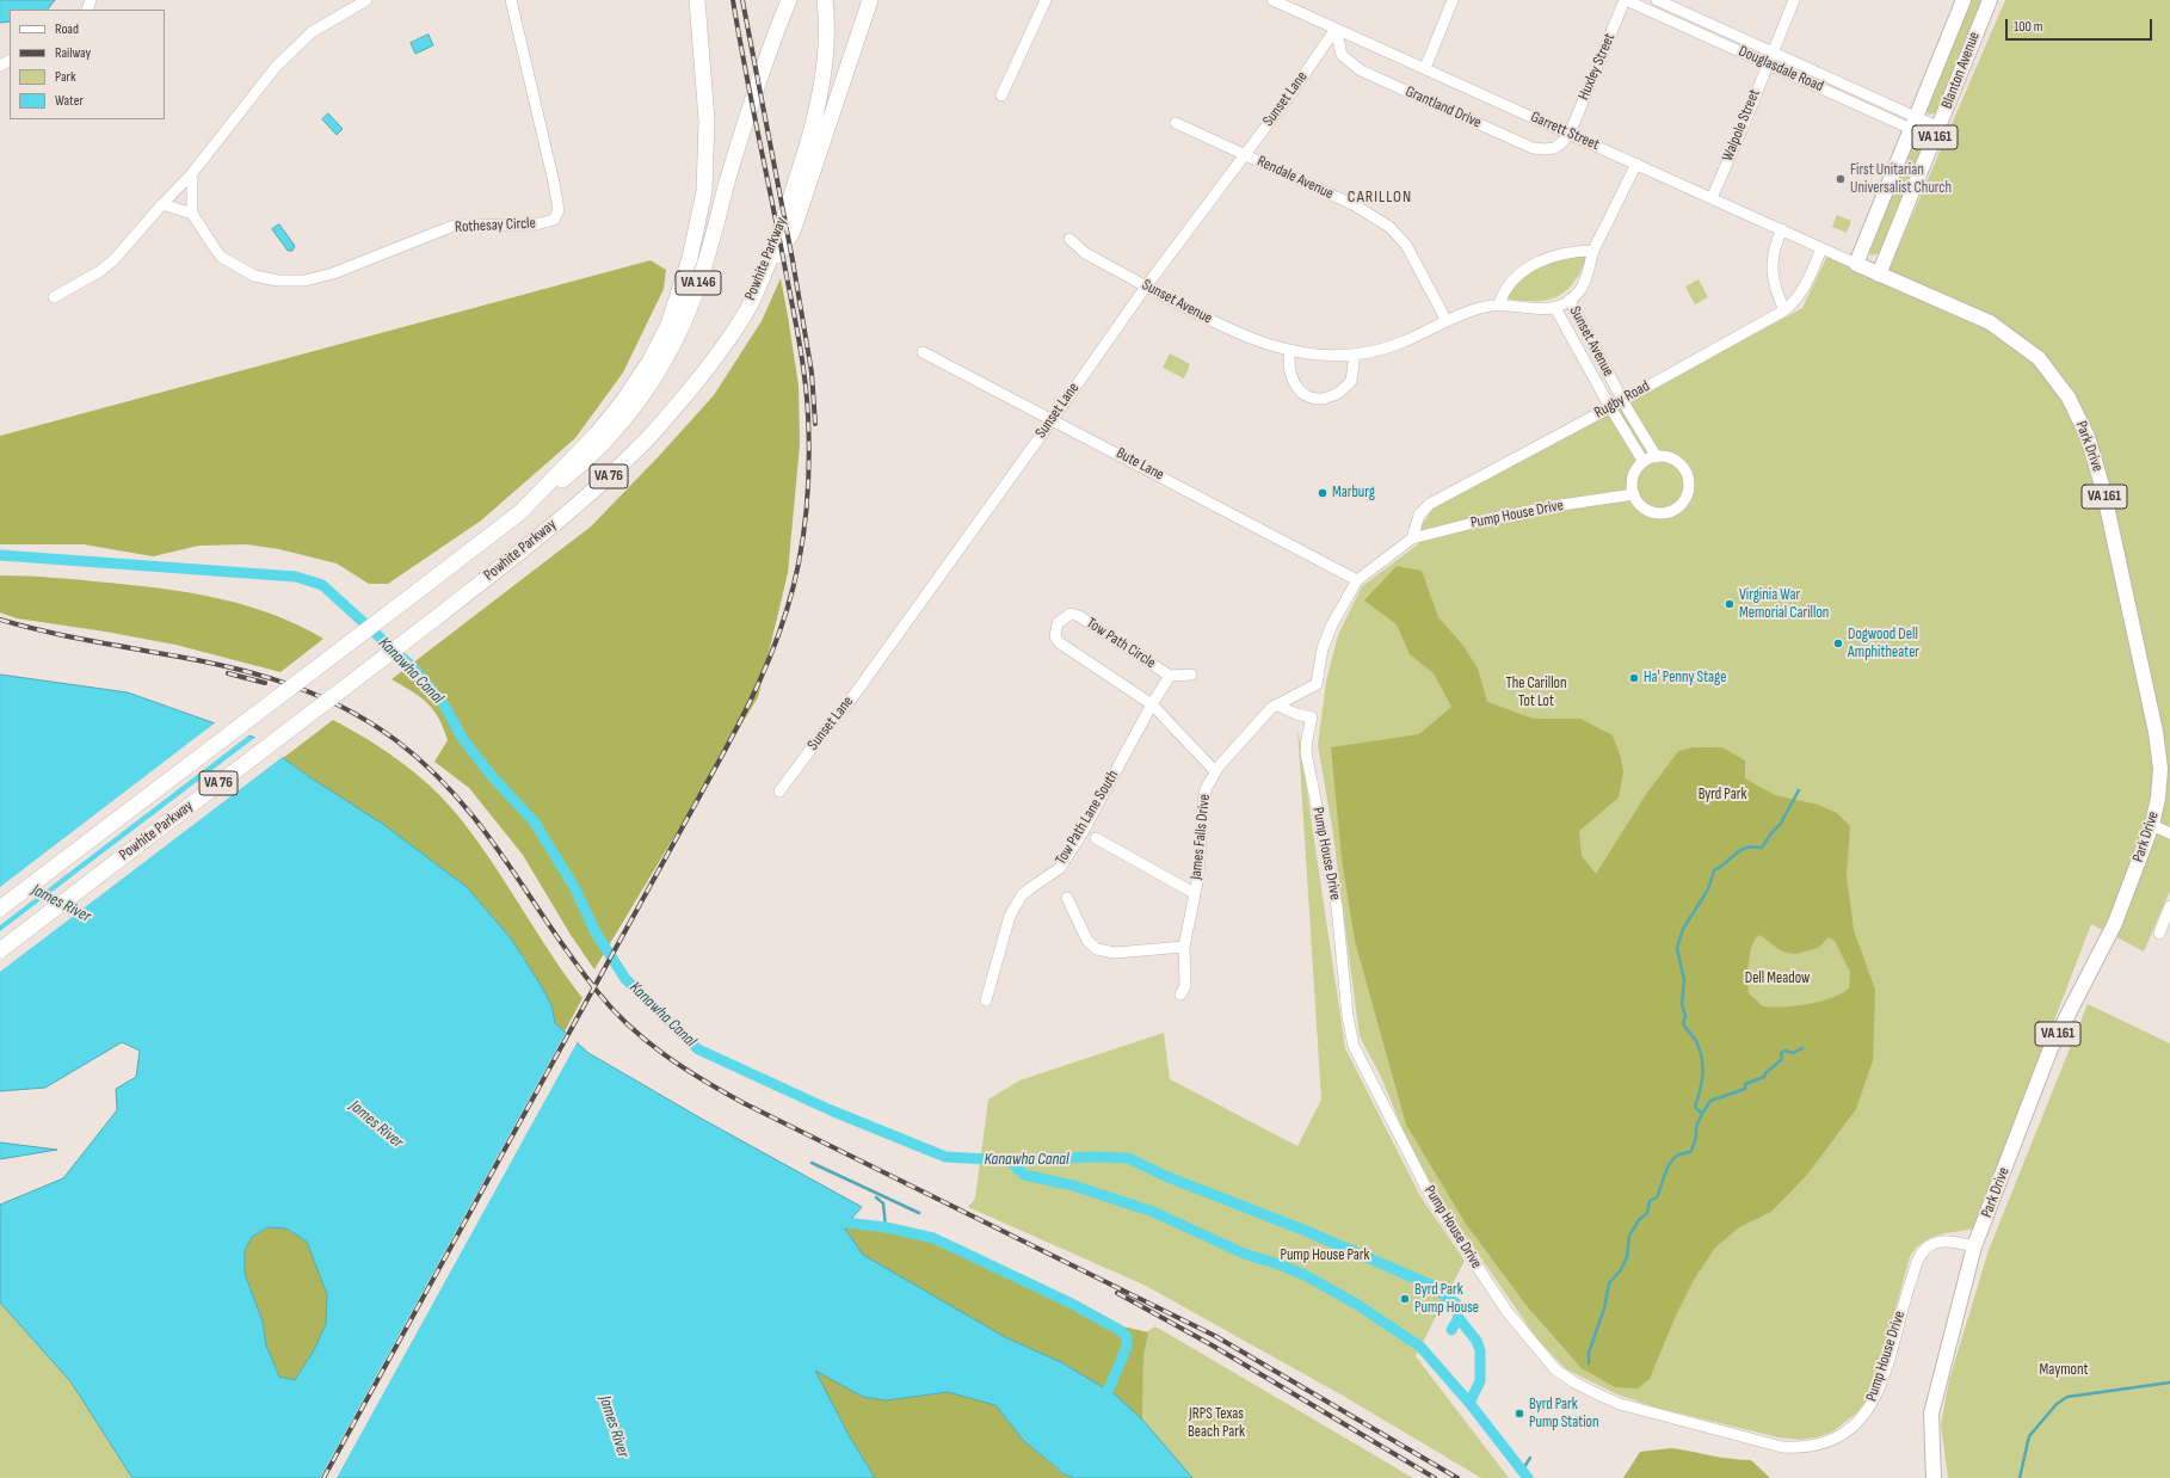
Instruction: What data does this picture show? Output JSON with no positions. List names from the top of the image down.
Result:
{
  "streets": {
    "highway": ["Powhite Parkway", "VA 146", "VA 76"],
    "main road": ["Blanton Avenue", "VA 161", "Park Drive"],
    "street": [
      "Huxley Street",
      "Douglasdale Road",
      "Sunset Lane",
      "Grantland Drive",
      "Walpole Street",
      "Garrett Street",
      "Rendale Avenue",
      "Rothesay Circle",
      "Sunset Avenue",
      "Rugby Road",
      "Bute Lane",
      "Pump House Drive",
      "Tow Path Circle",
      "Tow Path Lane South",
      "James Falls Drive"
    ]
  },
  "crossings": [
    ["Huxley Street", "Douglasdale Road"],
    ["Huxley Street", "Grantland Drive"],
    ["Huxley Street", "Garrett Street"],
    ["Douglasdale Road", "Blanton Avenue"],
    ["Douglasdale Road", "Walpole Street"],
    ["Blanton Avenue", "Garrett Street"],
    ["Blanton Avenue", "Park Drive"],
    ["Sunset Lane", "Grantland Drive"],
    ["Sunset Lane", "Garrett Street"],
    ["Sunset Lane", "Rendale Avenue"],
    ["Sunset Lane", "Sunset Avenue"],
    ["Sunset Lane", "Bute Lane"],
    ["Grantland Drive", "Garrett Street"],
    ["Walpole Street", "Garrett Street"],
    ["Garrett Street", "Sunset Avenue"],
    ["Garrett Street", "Rugby Road"],
    ["Garrett Street", "Park Drive"],
    ["Rendale Avenue", "Sunset Avenue"],
    ["Powhite Parkway", "VA 146"],
    ["Sunset Avenue", "Rugby Road"],
    ["Sunset Avenue", "Pump House Drive"],
    ["Rugby Road", "Pump House Drive"],
    ["Park Drive", "Pump House Drive"],
    ["Bute Lane", "Pump House Drive"],
    ["Pump House Drive", "James Falls Drive"],
    ["Tow Path Circle", "Tow Path Lane South"]
  ],
  "districts": ["CARILLON"],
  "water": ["Kanawha Canal", "James River"],
  "parks": [
    "The Carillon Tot Lot",
    "Byrd Park",
    "Dell Meadow",
    "Pump House Park",
    "Maymont",
    "JRPS Texas Beach Park"
  ],
  "places": [
    "First Unitarian Universalist Church",
    "Marburg",
    "Virginia War Memorial Carillon",
    "Dogwood Dell Amphitheater",
    "Ha' Penny Stage",
    "Byrd Park Pump House",
    "Byrd Park Pump Station"
  ],
  "legend": [
    "Road",
    "Railway",
    "Park",
    "Water"
  ],
  "scale_bar": "100 m"
}
